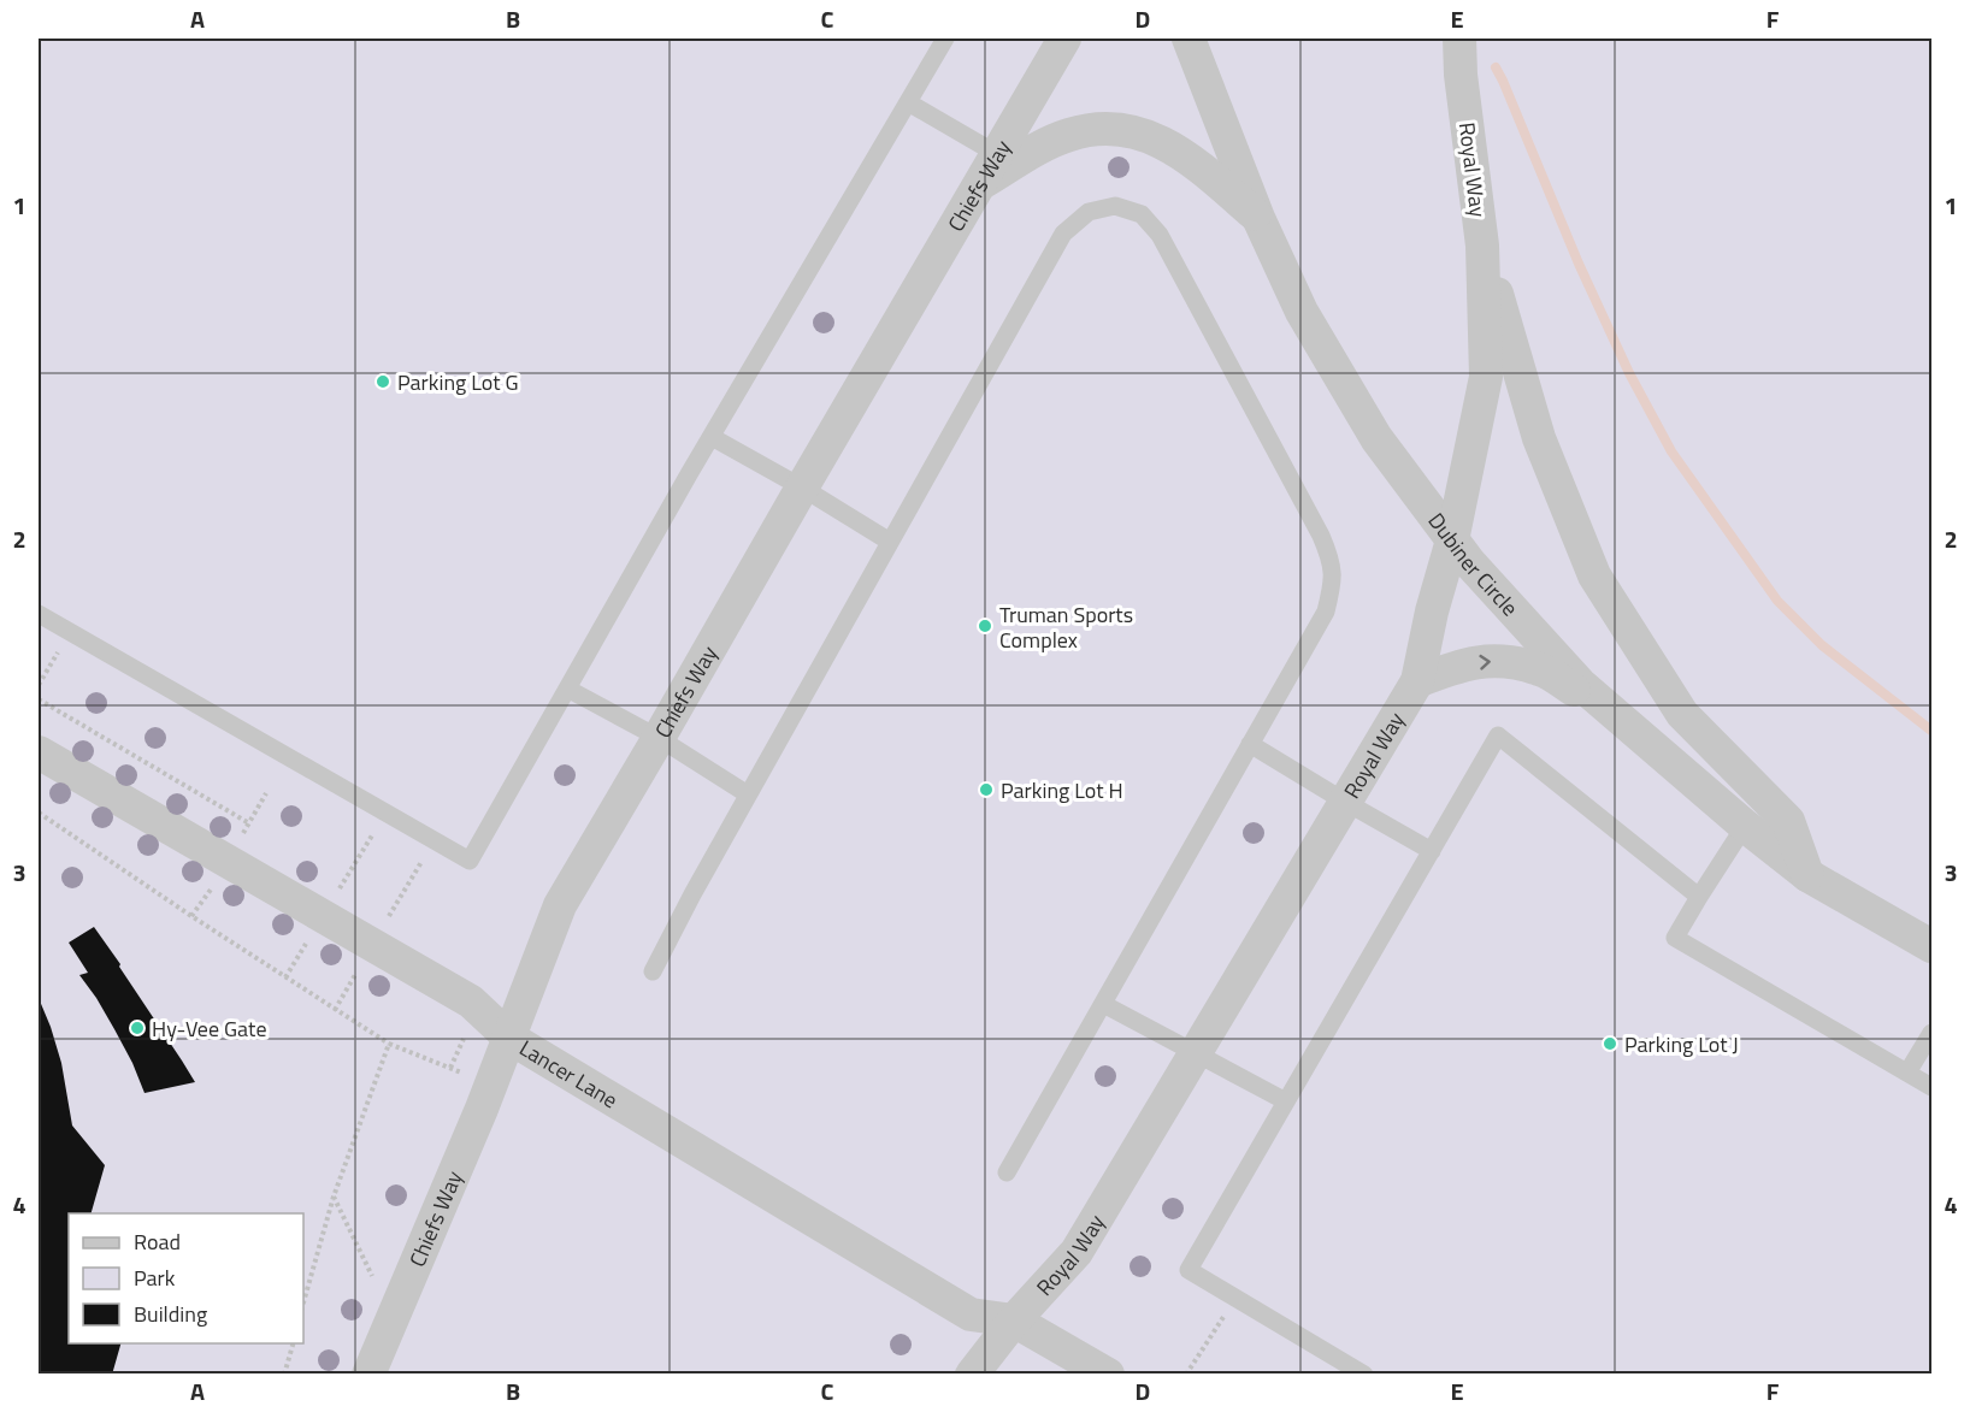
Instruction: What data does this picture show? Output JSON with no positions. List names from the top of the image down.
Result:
{
  "streets": {
    "street": [
      "Royal Way",
      "Chiefs Way",
      "Dubiner Circle",
      "Lancer Lane"
    ]
  },
  "crossings": [
    ["Royal Way", "Dubiner Circle"],
    ["Royal Way", "Lancer Lane"],
    ["Chiefs Way", "Lancer Lane"]
  ],
  "places": [
    "Parking Lot G",
    "Truman Sports Complex",
    "Parking Lot H",
    "Hy-Vee Gate",
    "Parking Lot J"
  ],
  "legend": ["Road", "Park", "Building"],
  "grid": {
    "columns": [
      "A",
      "B",
      "C",
      "D",
      "E",
      "F"
    ],
    "rows": [
      "1",
      "2",
      "3",
      "4"
    ]
  }
}
